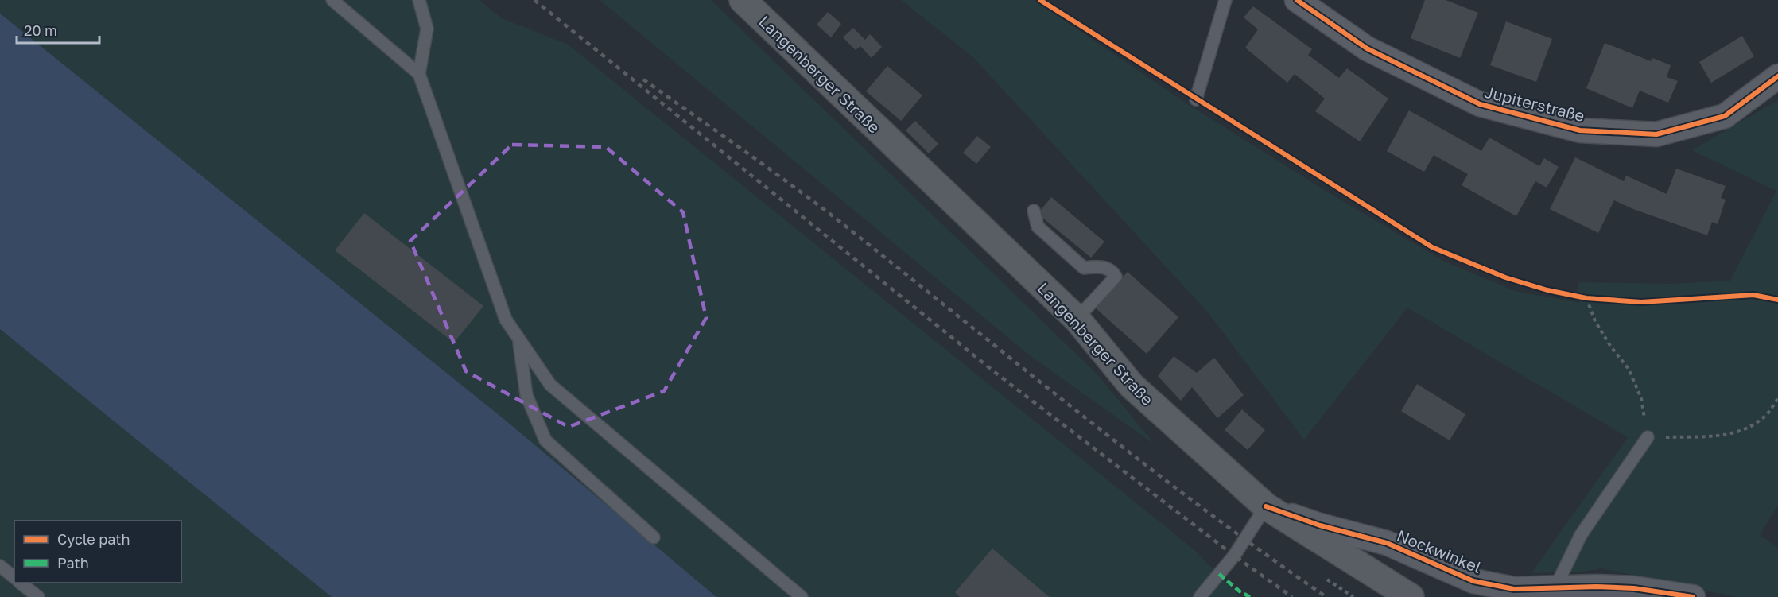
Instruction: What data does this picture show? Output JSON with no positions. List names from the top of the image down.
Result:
{
  "streets": {
    "main road": ["Langenberger Straße"],
    "street": ["Jupiterstraße", "Nockwinkel"]
  },
  "crossings": [
    ["Langenberger Straße", "Nockwinkel"]
  ],
  "legend": ["Cycle path", "Path"],
  "scale_bar": "20 m"
}
